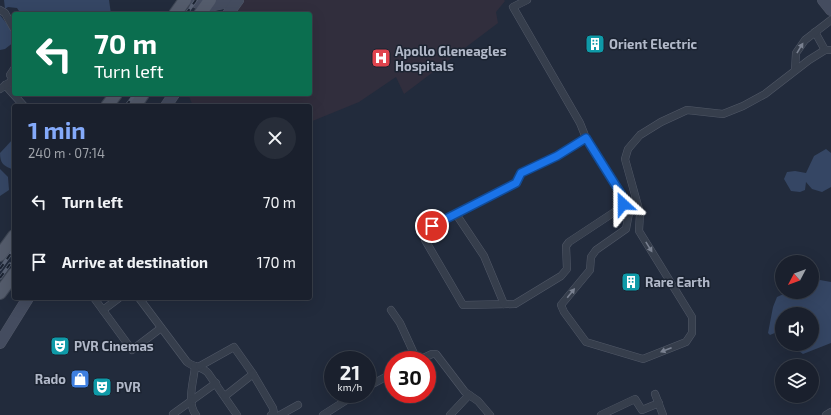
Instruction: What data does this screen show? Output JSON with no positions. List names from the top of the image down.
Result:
{
  "places": {
    "building": ["Orient Electric", "Rare Earth"],
    "hospital": ["Apollo Gleneagles Hospitals"],
    "theatre": ["PVR Cinemas", "PVR"],
    "shop": ["Rado"]
  },
  "north": "bottom left",
  "page": {
    "turn": ["70 m", "Turn left"],
    "heading": ["1 min", "240 m · 07:14"],
    "list": [
      {
        "name": "Turn left",
        "value": "70 m"
      },
      {
        "name": "Arrive at destination",
        "value": "170 m"
      }
    ],
    "speed": "21 km/h",
    "limit": "30"
  }
}
